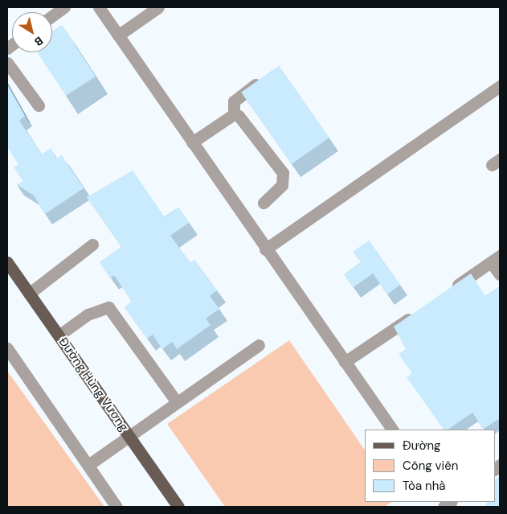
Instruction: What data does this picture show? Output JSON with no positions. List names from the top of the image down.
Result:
{
  "streets": {
    "main road": ["Đường Hùng Vương"]
  },
  "legend": ["Đường", "Công viên", "Tòa nhà"],
  "north": "bottom right"
}
